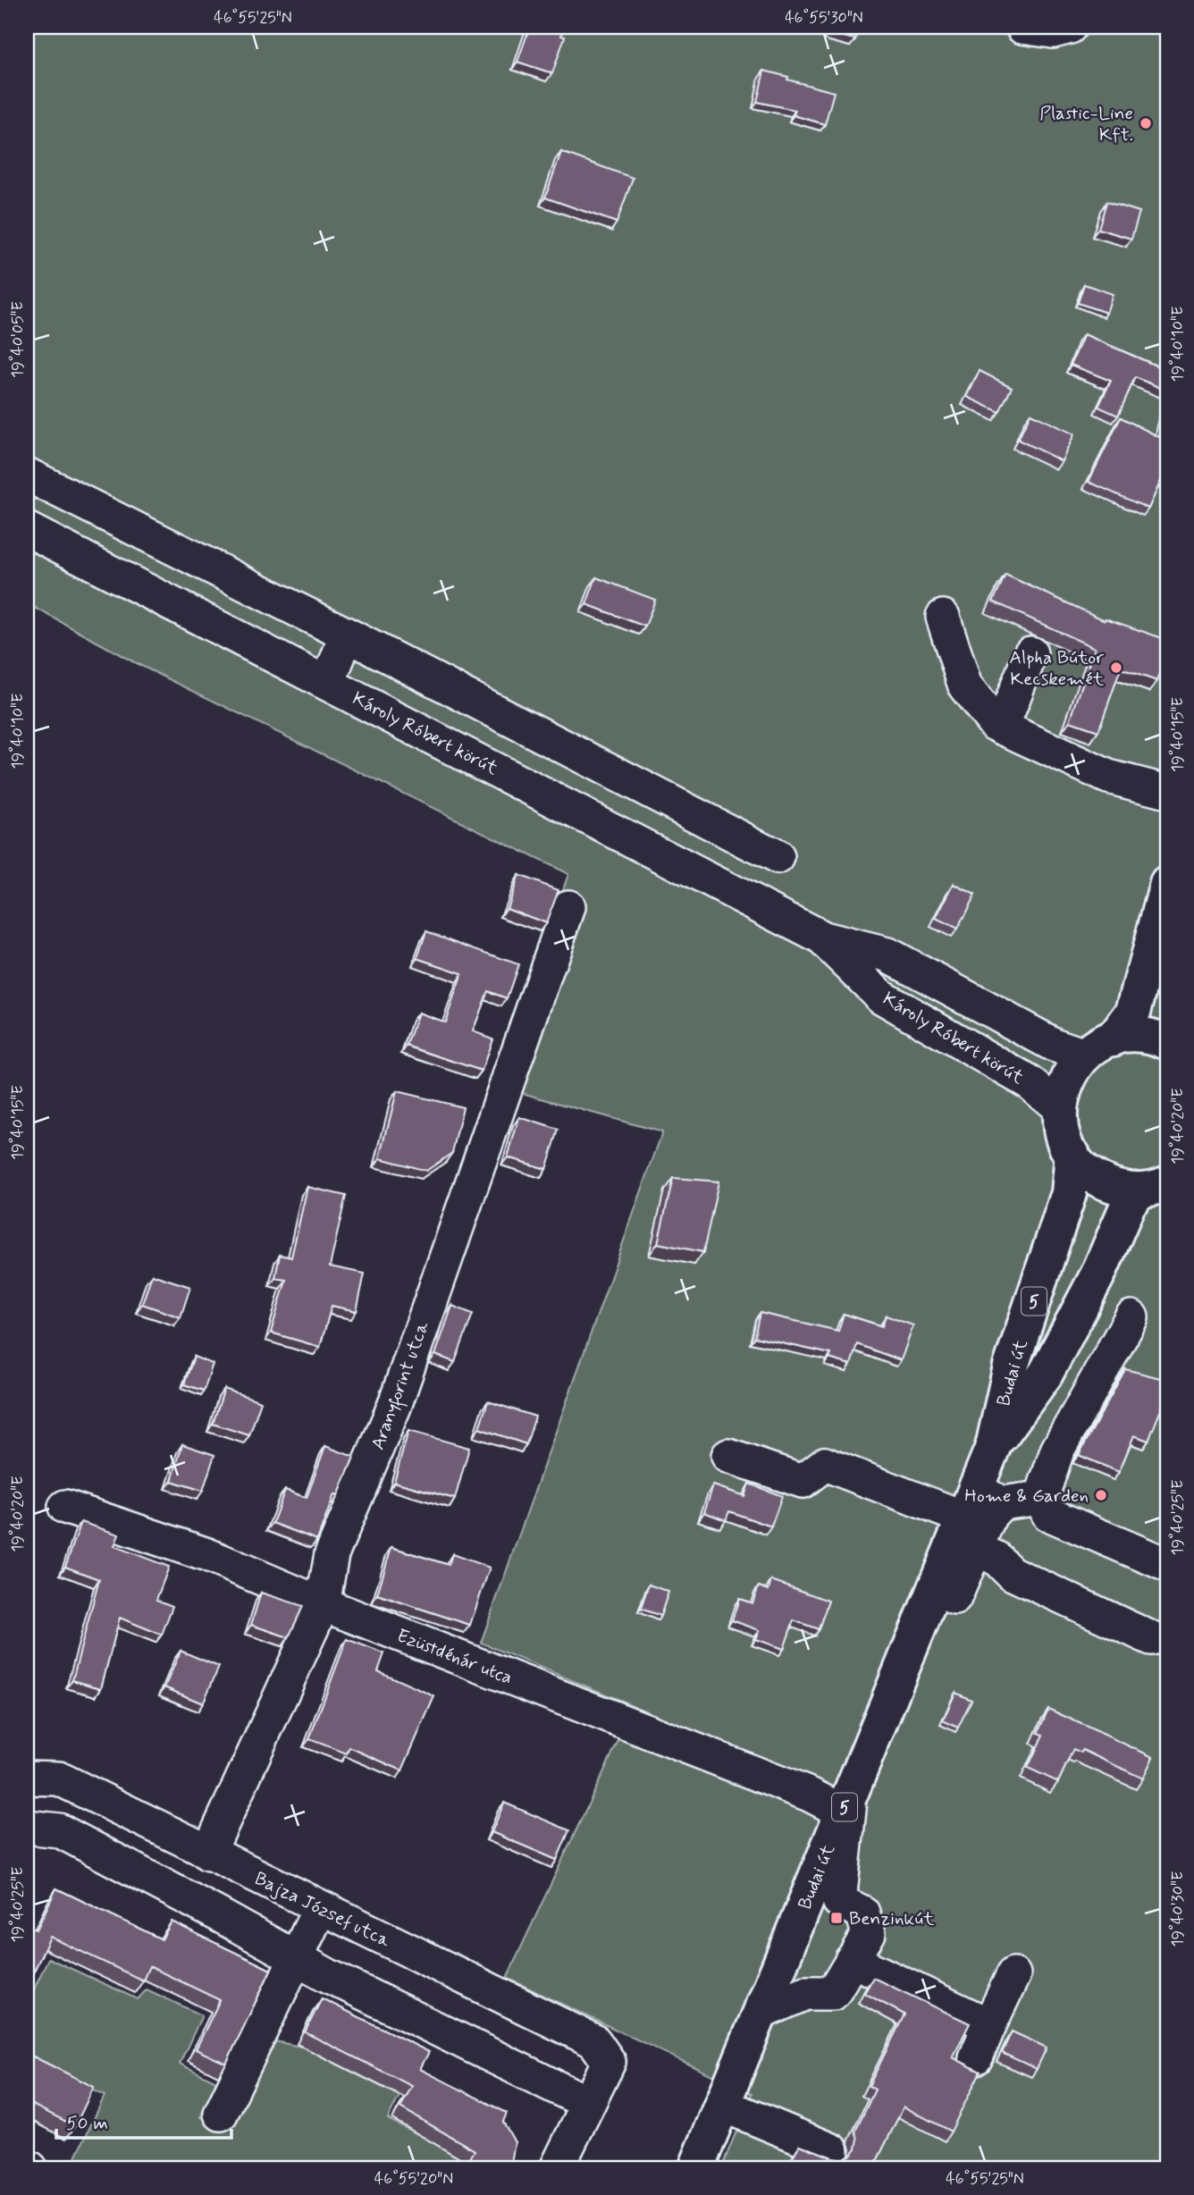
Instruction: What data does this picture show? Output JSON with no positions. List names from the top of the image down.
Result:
{
  "streets": {
    "main road": ["5", "Budai út"],
    "street": [
      "Károly Róbert körút",
      "Aranyforint utca",
      "Ezüstdénár utca",
      "Bajza József utca"
    ]
  },
  "crossings": [
    ["Károly Róbert körút", "5"],
    ["5", "Budai út"],
    ["Budai út", "Ezüstdénár utca"],
    ["Aranyforint utca", "Ezüstdénár utca"],
    ["Aranyforint utca", "Bajza József utca"]
  ],
  "places": {
    "other": ["Plastic-Line Kft.", "Alpha Bútor Kecskemét", "Home & Garden"],
    "transit": ["Benzinkút"]
  },
  "scale_bar": "50 m",
  "coordinates": [
    "46°55'25\"N",
    "46°55'30\"N",
    "19°40'05\"E",
    "19°40'10\"E",
    "19°40'15\"E",
    "19°40'20\"E",
    "19°40'25\"E",
    "19°40'30\"E",
    "46°55'20\"N"
  ]
}
